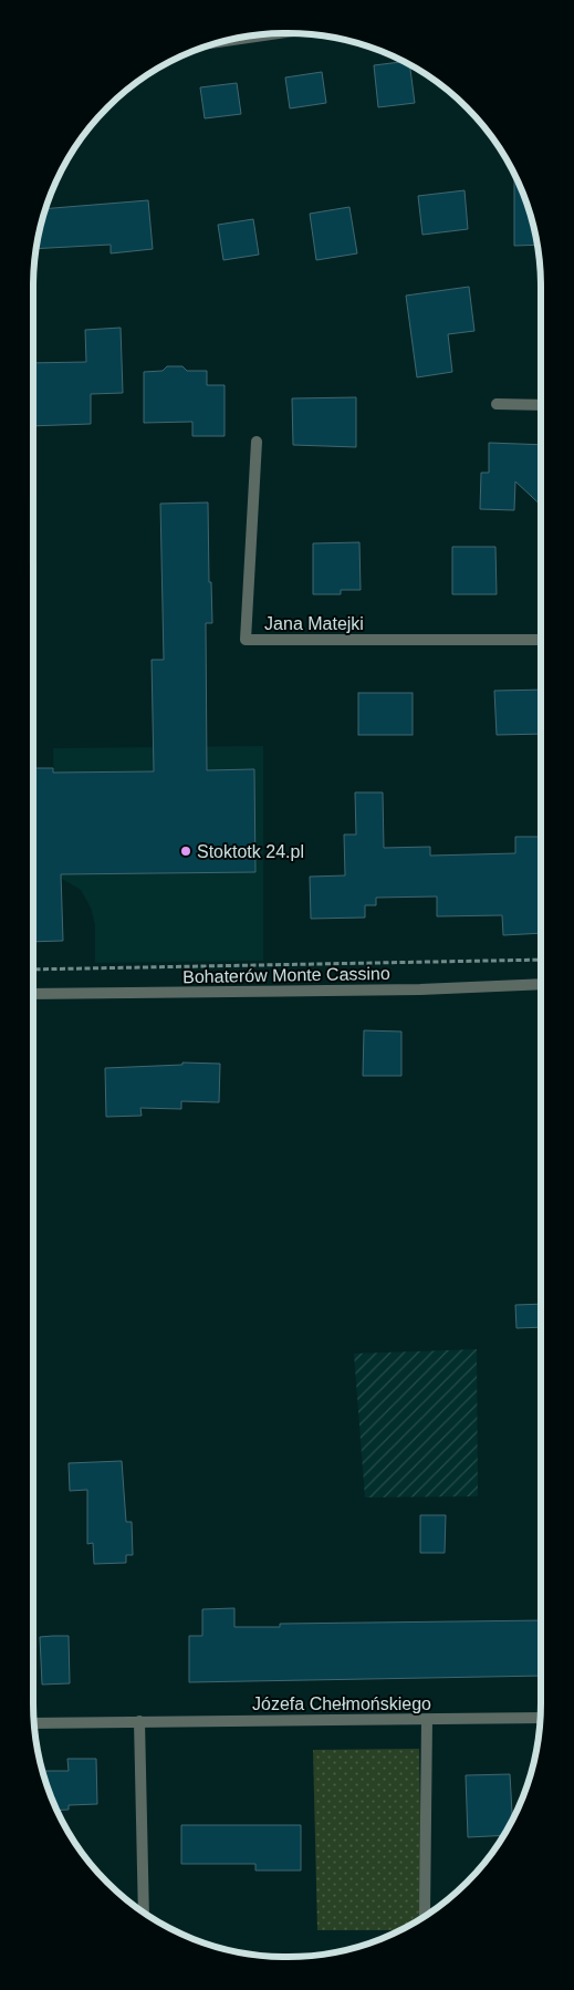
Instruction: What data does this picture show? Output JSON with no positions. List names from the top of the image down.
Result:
{
  "streets": {
    "street": ["Jana Matejki", "Bohaterów Monte Cassino", "Józefa Chełmońskiego"]
  },
  "places": ["Stoktotk 24.pl"]
}
